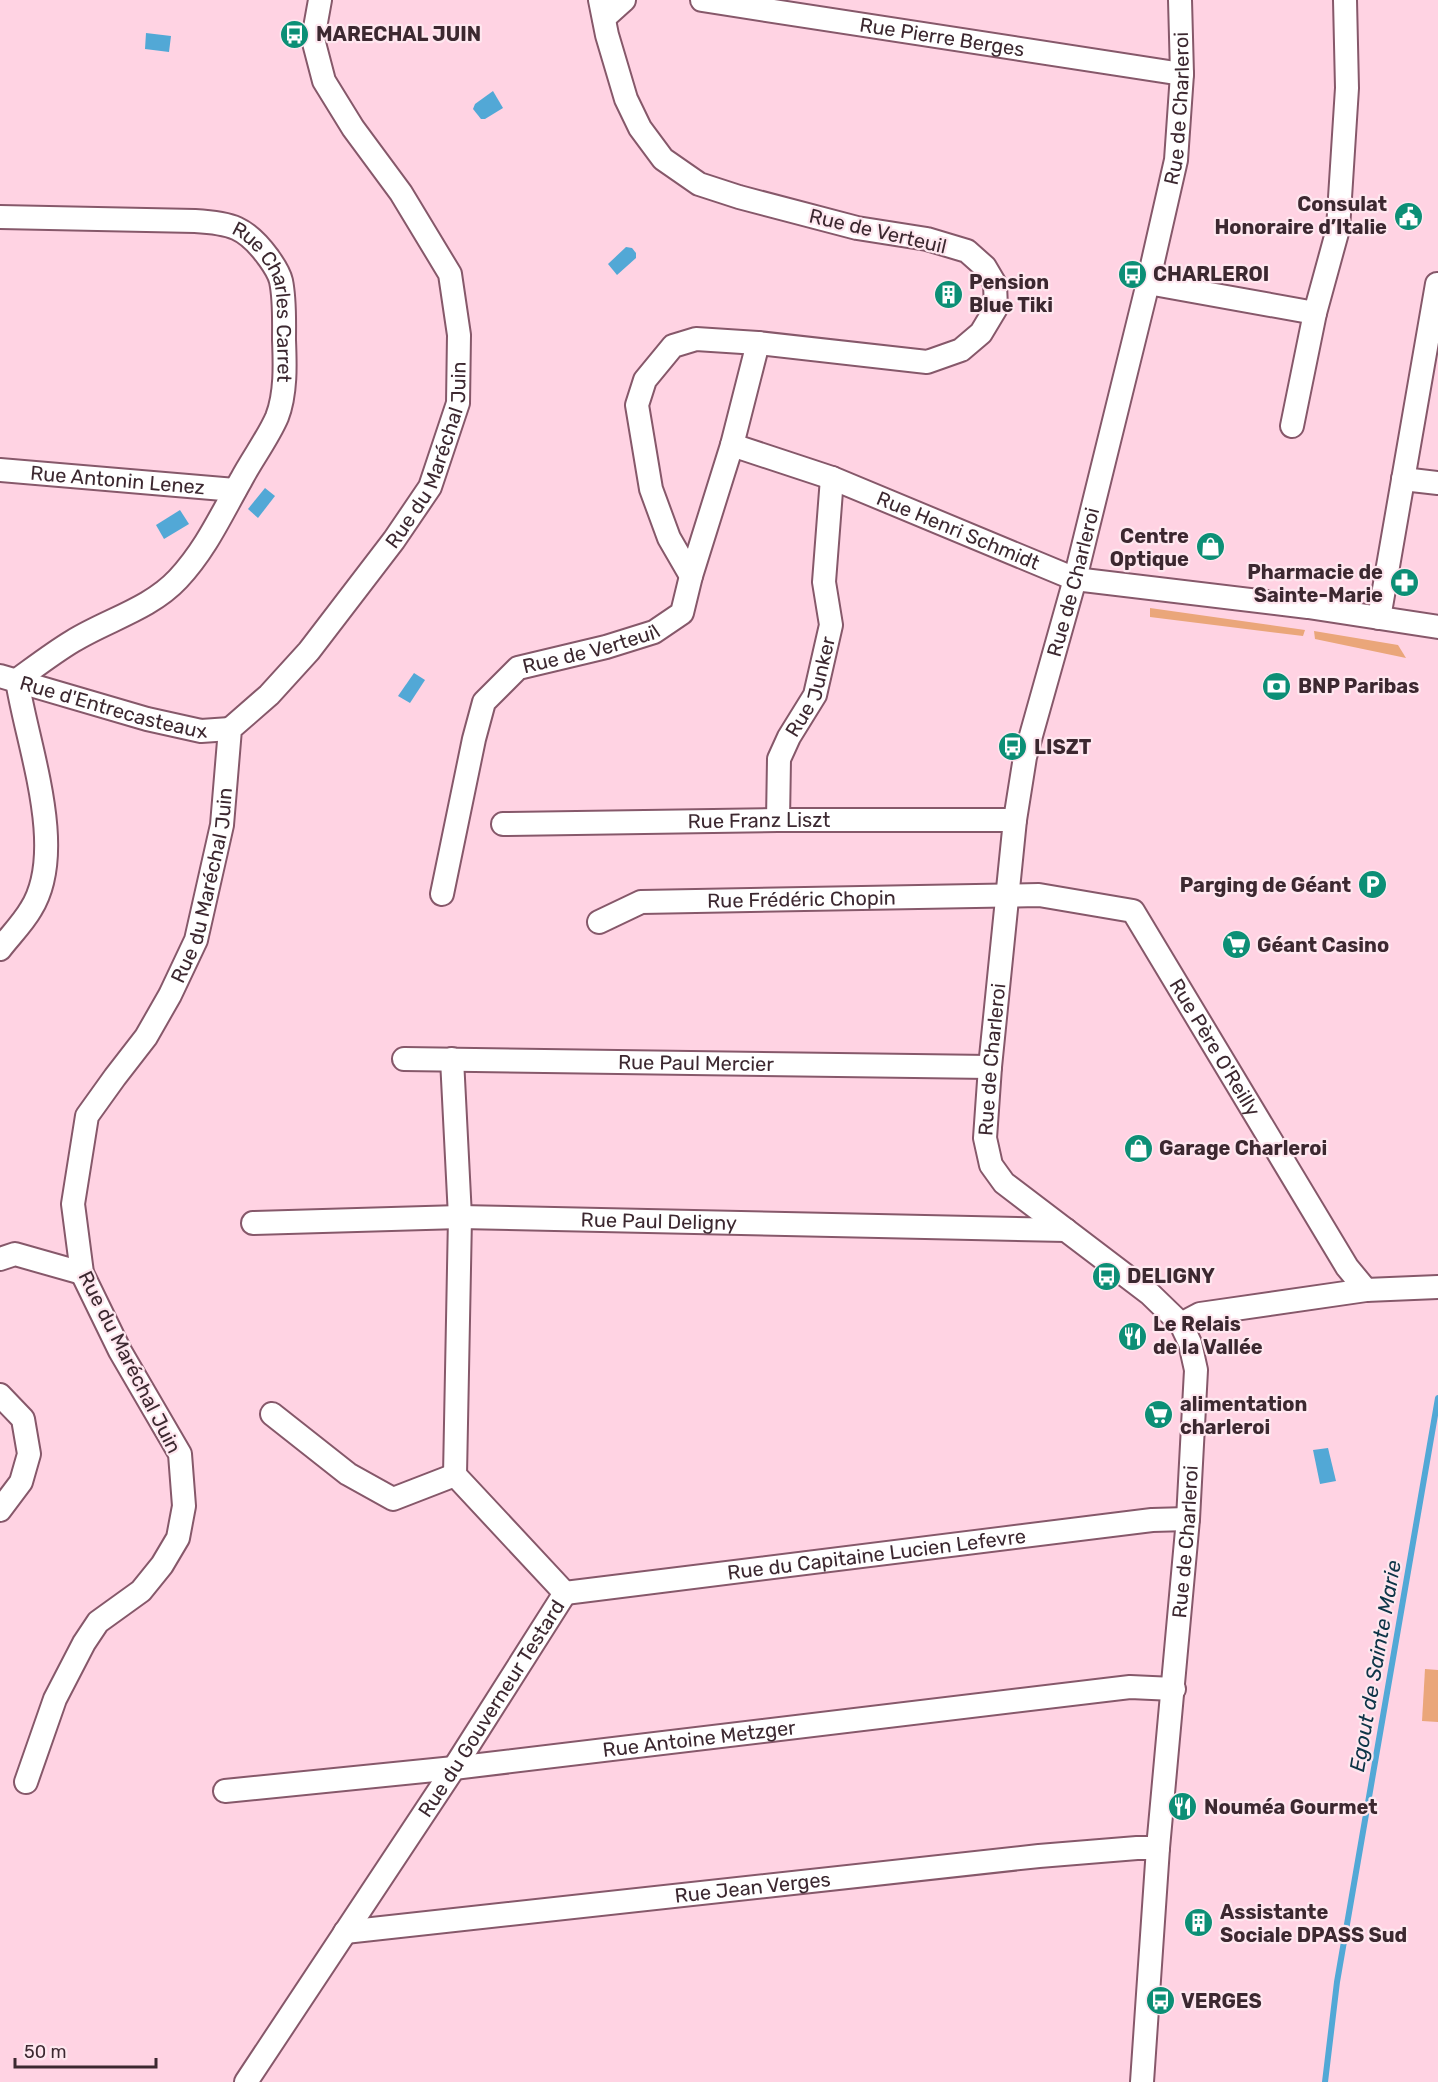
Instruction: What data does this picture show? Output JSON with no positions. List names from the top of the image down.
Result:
{
  "streets": {
    "street": [
      "Rue Pierre Berges",
      "Rue de Charleroi",
      "Rue de Verteuil",
      "Rue Charles Carret",
      "Rue du Maréchal Juin",
      "Rue Antonin Lenez",
      "Rue Henri Schmidt",
      "Rue Junker",
      "Rue d'Entrecasteaux",
      "Rue Franz Liszt",
      "Rue Frédéric Chopin",
      "Rue Père O'Reilly",
      "Rue Paul Mercier",
      "Rue Paul Deligny",
      "Rue du Capitaine Lucien Lefevre",
      "Rue du Gouverneur Testard",
      "Rue Antoine Metzger",
      "Rue Jean Verges"
    ]
  },
  "crossings": [
    ["Rue Pierre Berges", "Rue de Charleroi"],
    ["Rue de Charleroi", "Rue Henri Schmidt"],
    ["Rue de Charleroi", "Rue Franz Liszt"],
    ["Rue de Charleroi", "Rue Frédéric Chopin"],
    ["Rue de Charleroi", "Rue Père O'Reilly"],
    ["Rue de Charleroi", "Rue Paul Mercier"],
    ["Rue de Charleroi", "Rue Paul Deligny"],
    ["Rue de Charleroi", "Rue du Capitaine Lucien Lefevre"],
    ["Rue de Charleroi", "Rue Antoine Metzger"],
    ["Rue de Charleroi", "Rue Jean Verges"],
    ["Rue de Verteuil", "Rue Henri Schmidt"],
    ["Rue Charles Carret", "Rue Antonin Lenez"],
    ["Rue Charles Carret", "Rue d'Entrecasteaux"],
    ["Rue du Maréchal Juin", "Rue d'Entrecasteaux"],
    ["Rue Henri Schmidt", "Rue Junker"],
    ["Rue Junker", "Rue Franz Liszt"],
    ["Rue Frédéric Chopin", "Rue Père O'Reilly"],
    ["Rue du Capitaine Lucien Lefevre", "Rue du Gouverneur Testard"],
    ["Rue du Gouverneur Testard", "Rue Antoine Metzger"],
    ["Rue du Gouverneur Testard", "Rue Jean Verges"]
  ],
  "water": ["Egout de Sainte Marie"],
  "places": {
    "bus stop": [
      "MARECHAL JUIN",
      "CHARLEROI",
      "LISZT",
      "DELIGNY",
      "VERGES"
    ],
    "public building": ["Consulat Honoraire d’Italie"],
    "building": ["Pension Blue Tiki", "Assistante Sociale DPASS Sud"],
    "shop": ["Centre Optique", "Garage Charleroi"],
    "pharmacy": ["Pharmacie de Sainte-Marie"],
    "bank": ["BNP Paribas"],
    "parking": ["Parging de Géant"],
    "supermarket": ["Géant Casino", "alimentation charleroi"],
    "restaurant": ["Le Relais de la Vallée", "Nouméa Gourmet"]
  },
  "scale_bar": "50 m"
}
